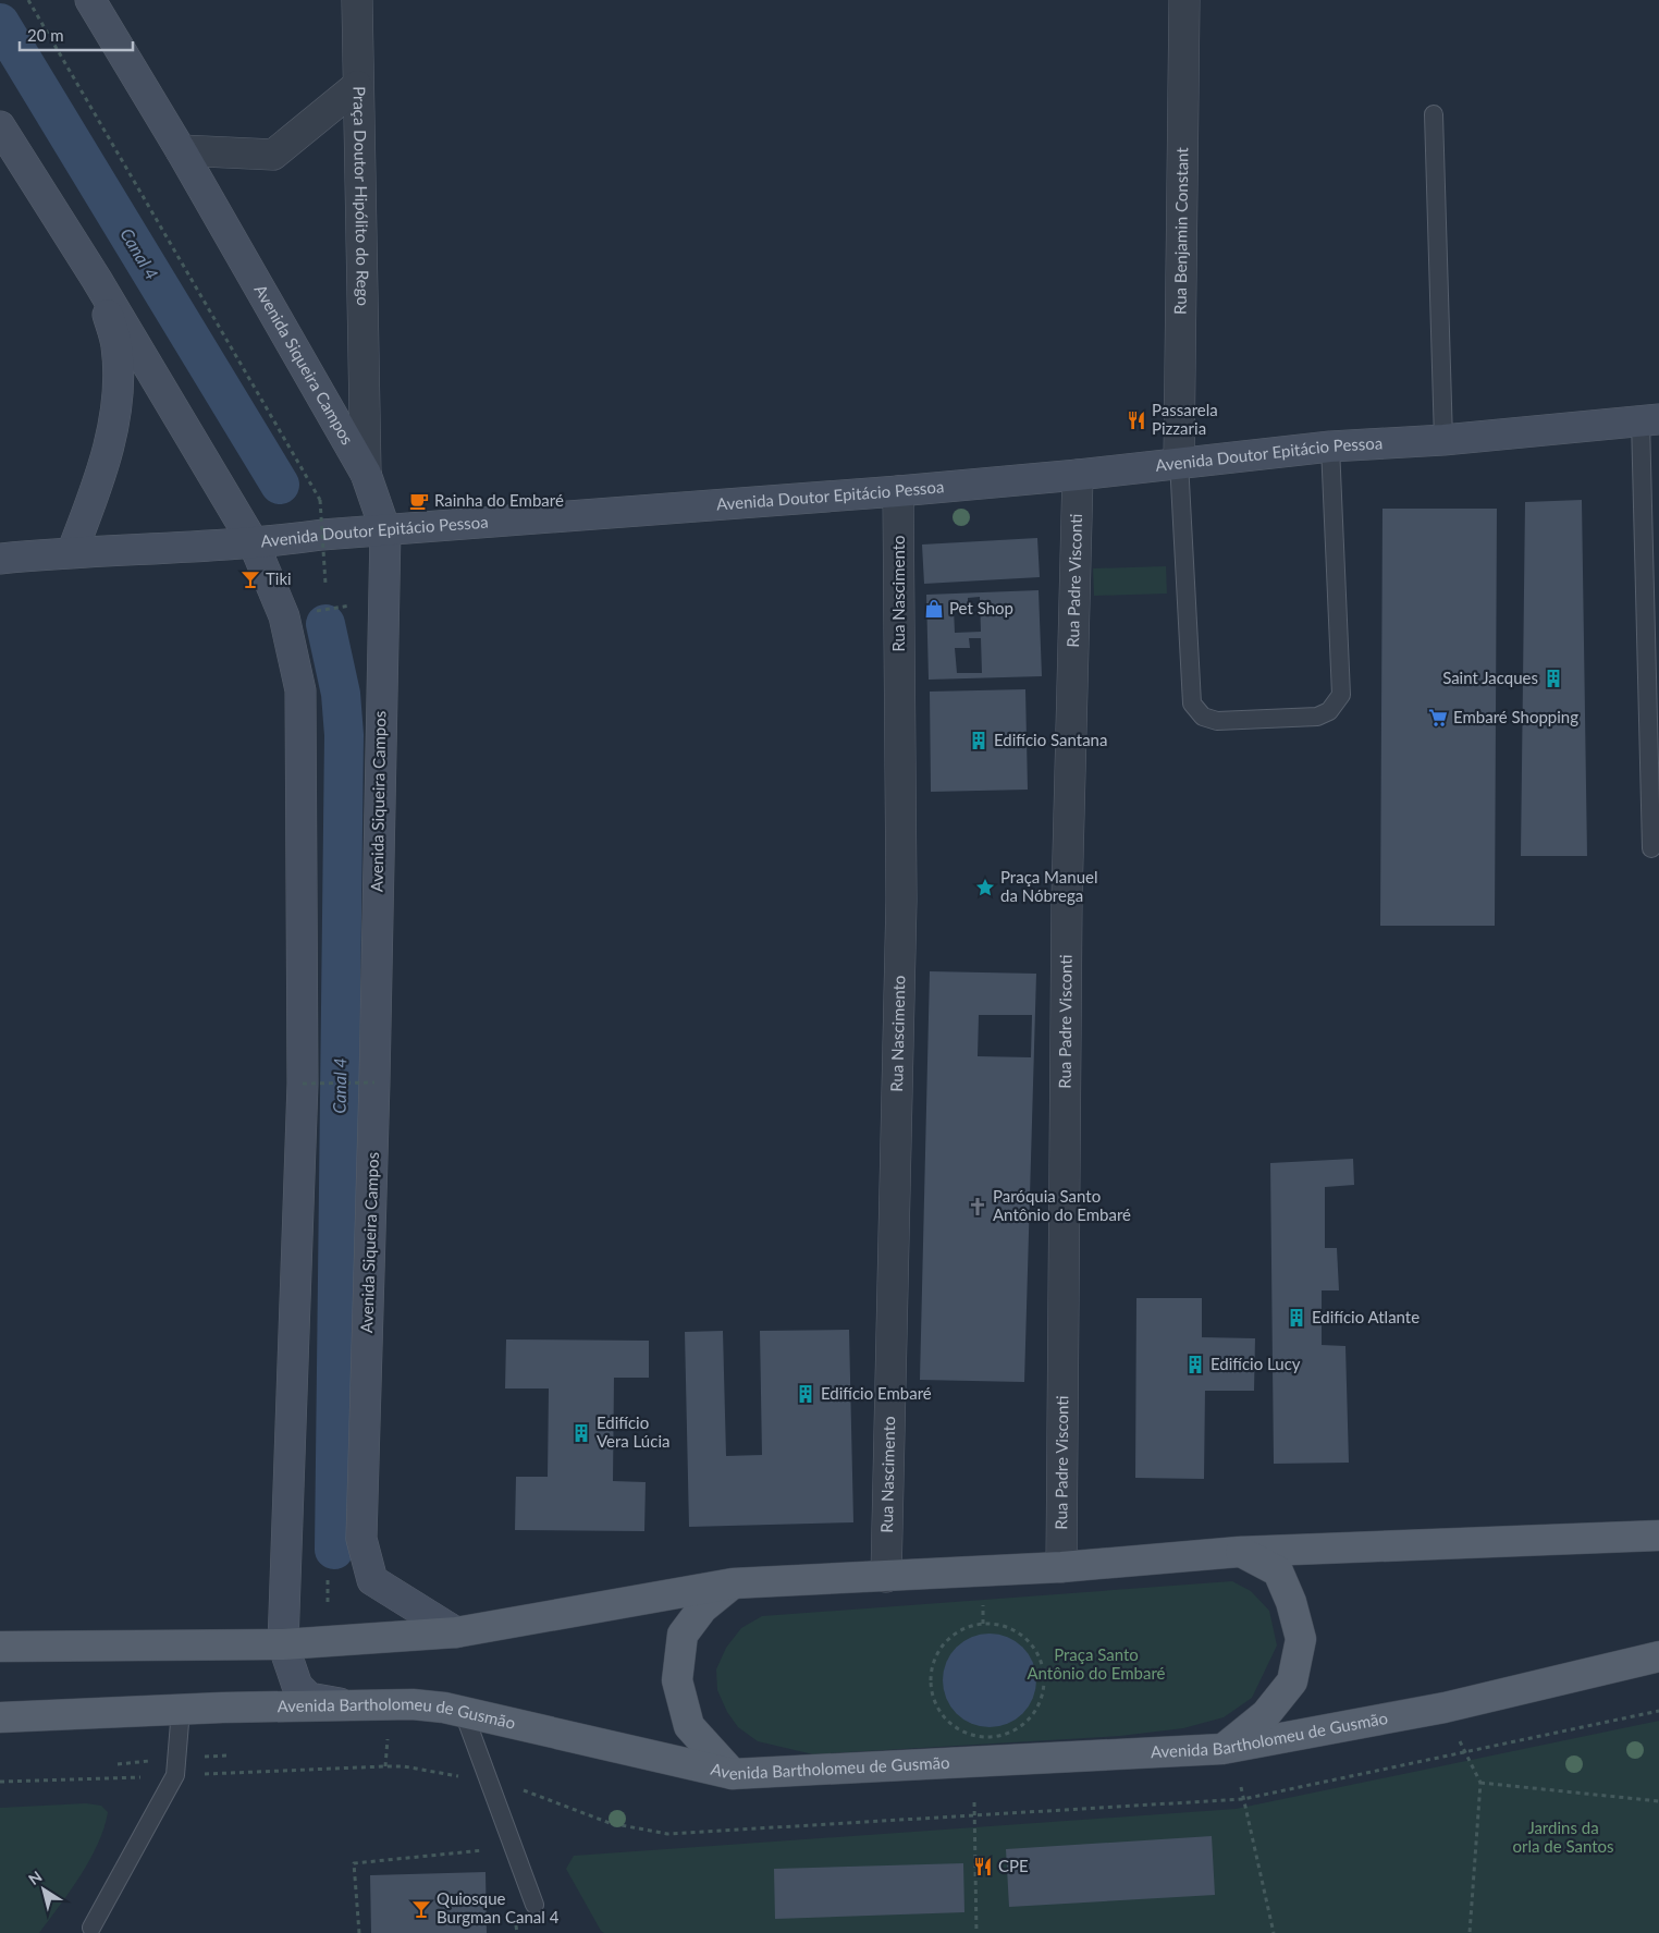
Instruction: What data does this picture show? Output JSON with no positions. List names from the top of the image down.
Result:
{
  "streets": {
    "main road": ["Avenida Siqueira Campos", "Avenida Doutor Epitácio Pessoa", "Avenida Bartholomeu de Gusmão"],
    "street": [
      "Praça Doutor Hipólito do Rego",
      "Rua Benjamin Constant",
      "Rua Padre Visconti",
      "Rua Nascimento"
    ]
  },
  "crossings": [
    ["Praça Doutor Hipólito do Rego", "Avenida Siqueira Campos"],
    ["Rua Benjamin Constant", "Avenida Doutor Epitácio Pessoa"],
    ["Avenida Siqueira Campos", "Avenida Doutor Epitácio Pessoa"],
    ["Avenida Doutor Epitácio Pessoa", "Rua Padre Visconti"],
    ["Avenida Doutor Epitácio Pessoa", "Rua Nascimento"]
  ],
  "water": ["Canal 4"],
  "parks": ["Praça Santo Antônio do Embaré", "Jardins da orla de Santos"],
  "places": {
    "restaurant": ["Passarela Pizzaria", "CPE"],
    "cafe": ["Rainha do Embaré"],
    "bar": ["Tiki", "Quiosque Burgman Canal 4"],
    "shop": ["Pet Shop"],
    "building": [
      "Saint Jacques",
      "Edifício Santana",
      "Edifício Atlante",
      "Edifício Lucy",
      "Edifício Embaré",
      "Edifício Vera Lúcia"
    ],
    "supermarket": ["Embaré Shopping"],
    "place": ["Praça Manuel da Nóbrega"],
    "church": ["Paróquia Santo Antônio do Embaré"]
  },
  "scale_bar": "20 m",
  "north": "top left"
}
